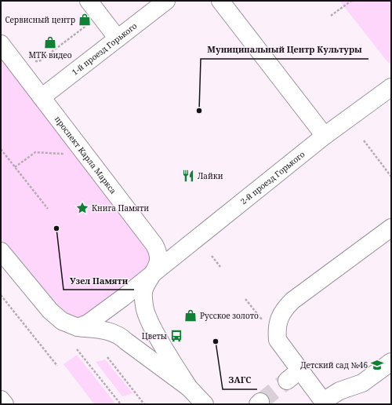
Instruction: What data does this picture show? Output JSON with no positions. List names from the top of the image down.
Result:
{
  "streets": {
    "street": ["1-й проезд Горького", "проспект Карла Маркса", "2-й проезд Горького"]
  },
  "crossings": [
    ["1-й проезд Горького", "проспект Карла Маркса"],
    ["проспект Карла Маркса", "2-й проезд Горького"]
  ],
  "places": {
    "shop": ["Сервисный центр", "МТК видео", "Русское золото"],
    "other": ["Муниципальный Центр Культуры", "Узел Памяти", "ЗАГС"],
    "restaurant": ["Лайки"],
    "place": ["Книга Памяти"],
    "bus stop": ["Цветы"],
    "school or university": ["Детский сад №46"]
  }
}
